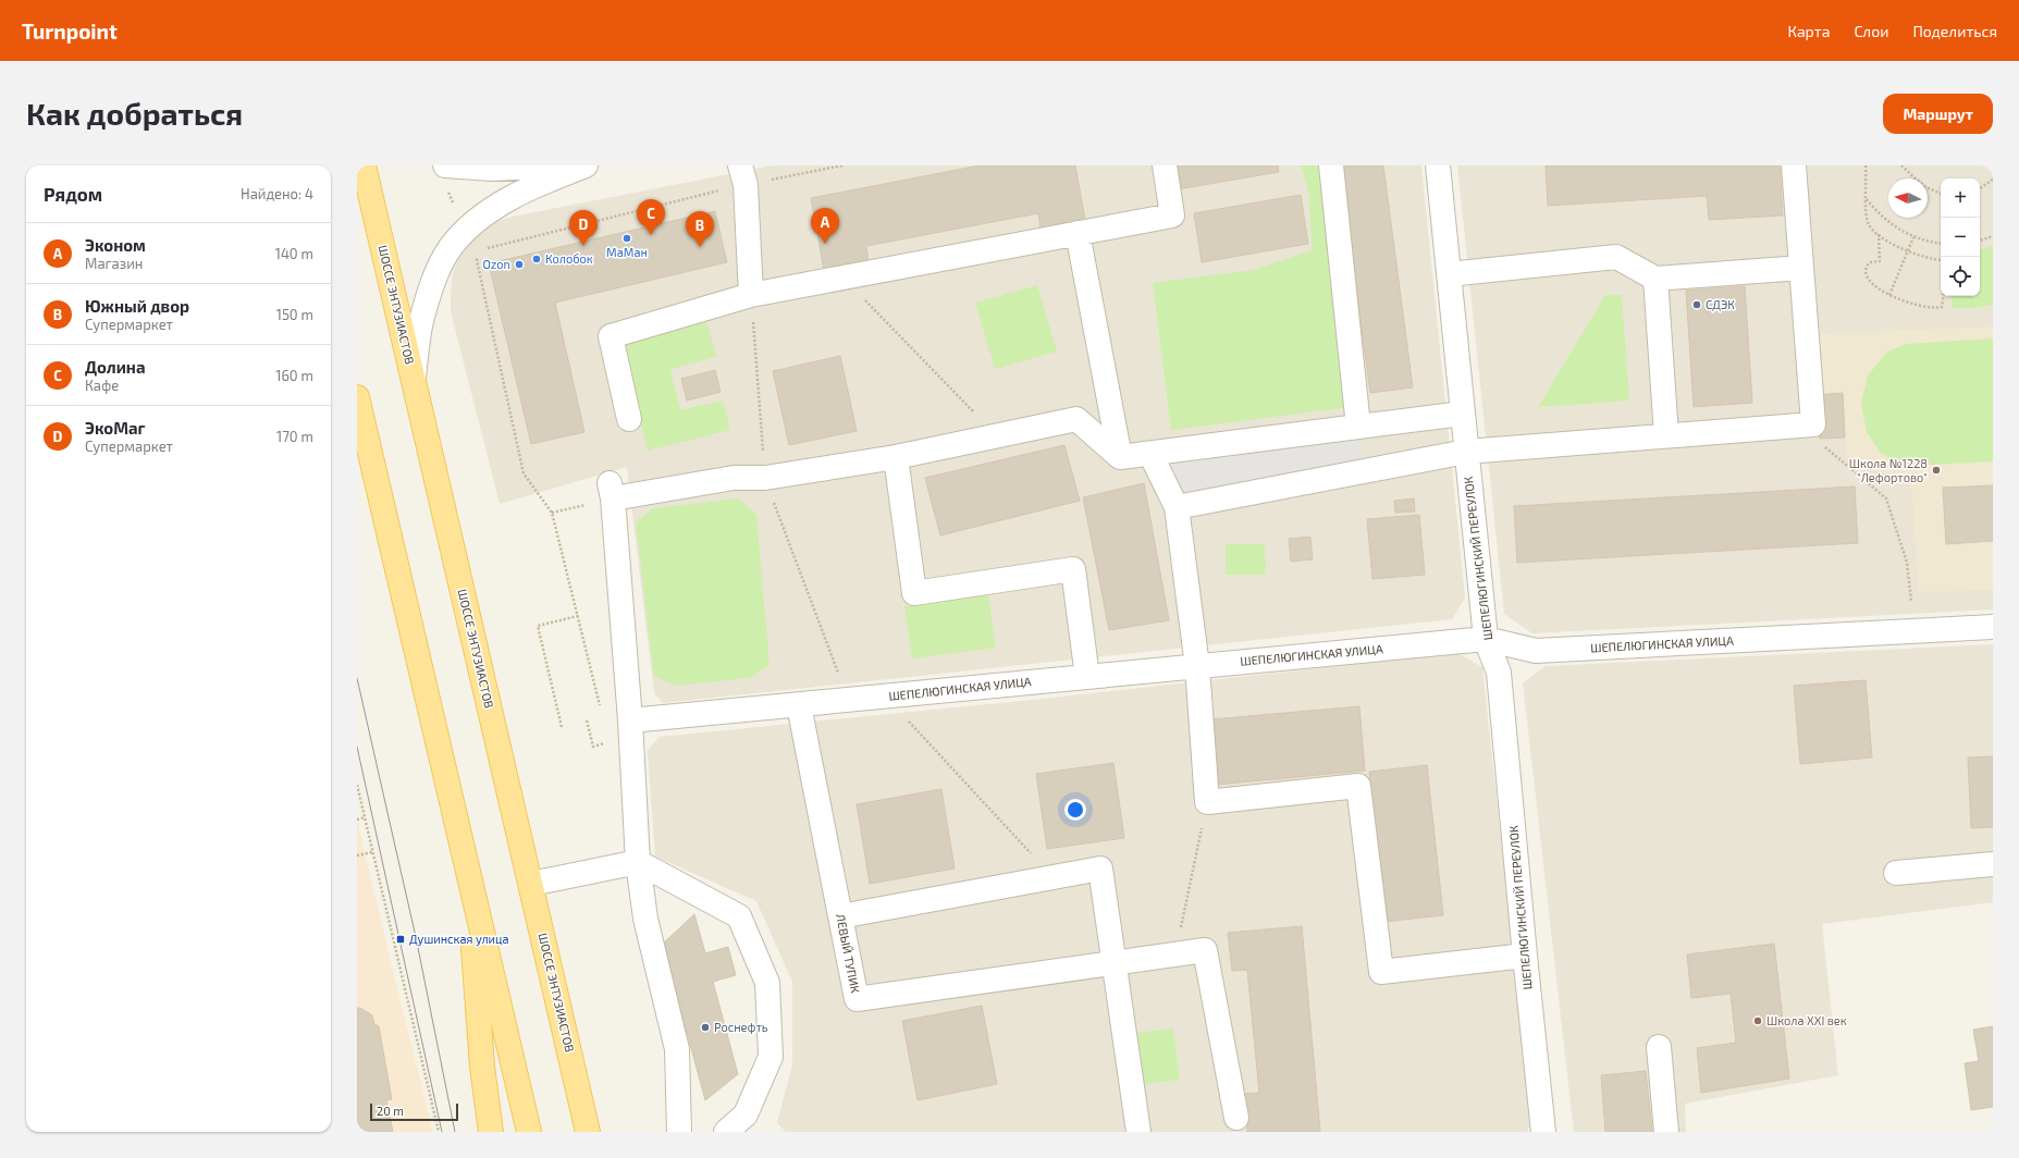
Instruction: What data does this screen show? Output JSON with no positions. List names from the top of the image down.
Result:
{
  "streets": {
    "main road": ["ШОССЕ ЭНТУЗИАСТОВ"],
    "street": ["ШЕПЕЛЮГИНСКИЙ ПЕРЕУЛОК", "ШЕПЕЛЮГИНСКАЯ УЛИЦА", "ЛЕВЫЙ ТУПИК"]
  },
  "crossings": [
    ["ШЕПЕЛЮГИНСКИЙ ПЕРЕУЛОК", "ШЕПЕЛЮГИНСКАЯ УЛИЦА"],
    ["ШЕПЕЛЮГИНСКАЯ УЛИЦА", "ЛЕВЫЙ ТУПИК"]
  ],
  "places": {
    "other": [
      "МаМан",
      "Колобок",
      "Ozon",
      "СДЭК",
      "Школа №1228 \"Лефортово\"",
      "Школа XXI век",
      "Роснефть"
    ],
    "transit": ["Душинская улица"]
  },
  "scale_bar": "20 m",
  "north": "left",
  "page": {
    "header": "Turnpoint",
    "nav": ["Карта", "Слои", "Поделиться"],
    "buttons": "Маршрут",
    "title": "Как добраться",
    "heading": ["Рядом", "Найдено: 4"],
    "map_buttons": ["+", "−"],
    "pins": [
      "C",
      "A",
      "D",
      "B"
    ],
    "list": [
      {
        "mark": "A",
        "name": "Эконом",
        "note": "Магазин",
        "value": "140 m"
      },
      {
        "mark": "B",
        "name": "Южный двор",
        "note": "Супермаркет",
        "value": "150 m"
      },
      {
        "mark": "C",
        "name": "Долина",
        "note": "Кафе",
        "value": "160 m"
      },
      {
        "mark": "D",
        "name": "ЭкоМаг",
        "note": "Супермаркет",
        "value": "170 m"
      }
    ],
    "scale": "20 m"
  }
}
